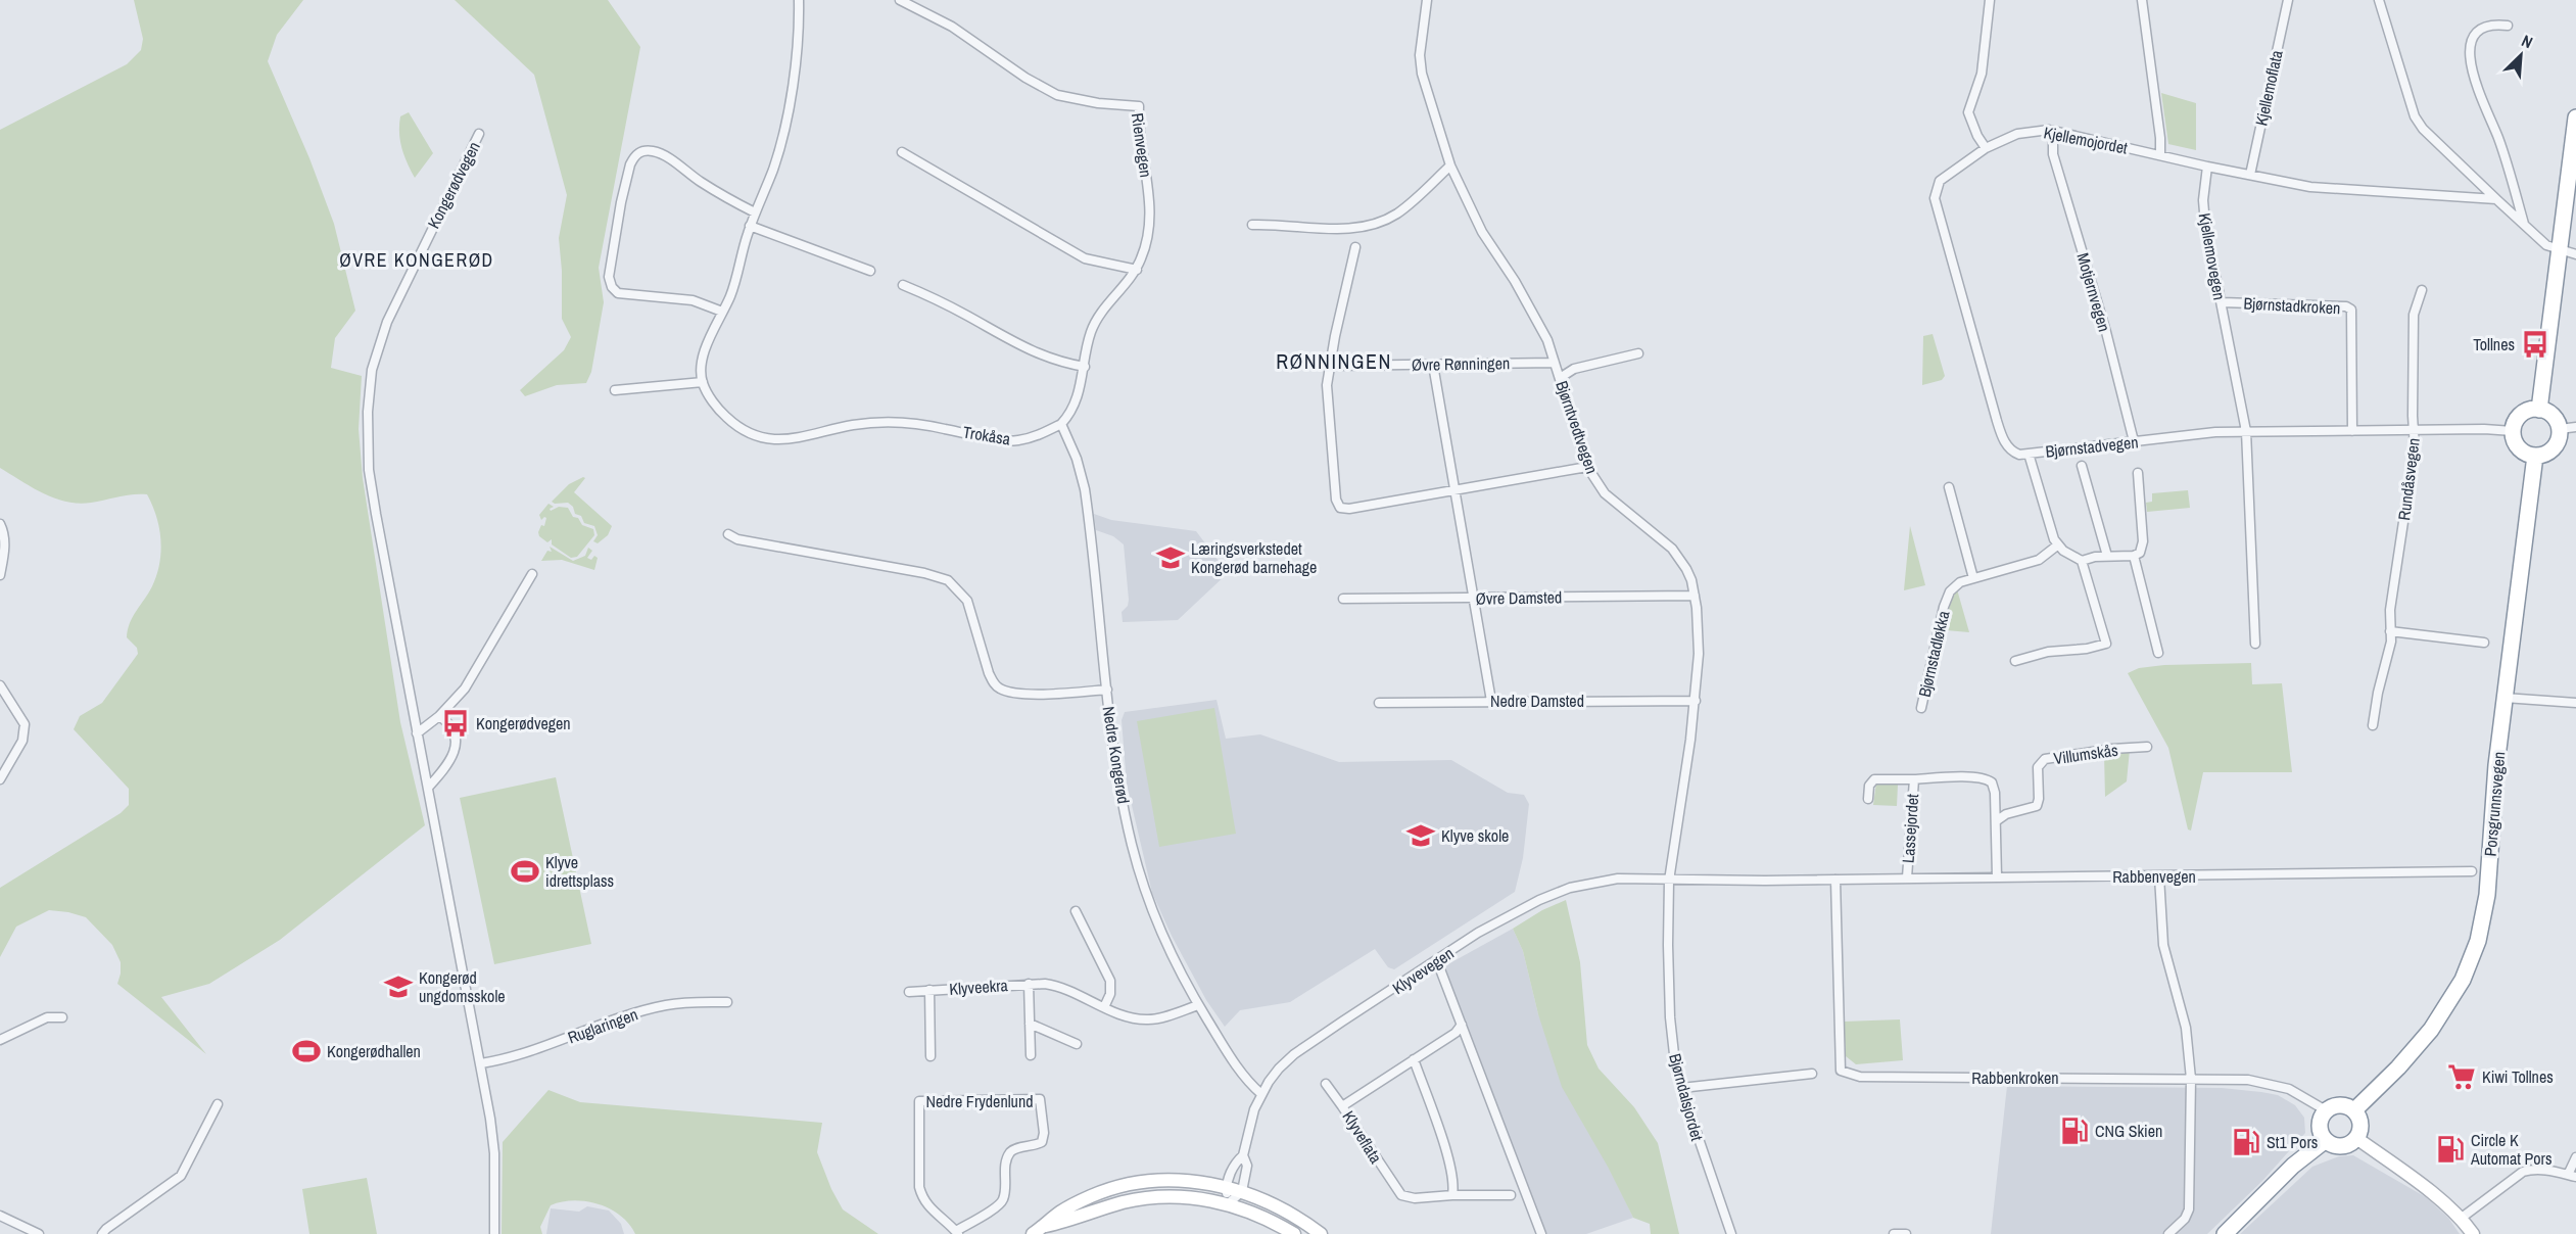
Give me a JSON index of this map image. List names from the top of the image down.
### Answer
{
  "streets": {
    "highway": ["Porsgrunnsvegen"],
    "street": [
      "Kjellemoflata",
      "Kjellemojordet",
      "Rienvegen",
      "Kongerødvegen",
      "Kjellemovegen",
      "Motjernvegen",
      "Bjørnstadkroken",
      "Øvre Rønningen",
      "Bjørntvedtvegen",
      "Trokåsa",
      "Bjørnstadvegen",
      "Rundåsvegen",
      "Øvre Damsted",
      "Bjørnstadløkka",
      "Nedre Damsted",
      "Villumskås",
      "Nedre Kongerød",
      "Lassejordet",
      "Rabbenvegen",
      "Klyvevegen",
      "Klyveekra",
      "Ruglaringen",
      "Rabbenkroken",
      "Bjørndalsjordet",
      "Nedre Frydenlund",
      "Klyveflata"
    ]
  },
  "crossings": [
    ["Kjellemojordet", "Kjellemovegen"],
    ["Kjellemojordet", "Bjørnstadvegen"],
    ["Rienvegen", "Trokåsa"],
    ["Kongerødvegen", "Ruglaringen"],
    ["Kjellemovegen", "Bjørnstadkroken"],
    ["Kjellemovegen", "Bjørnstadvegen"],
    ["Motjernvegen", "Bjørnstadvegen"],
    ["Bjørnstadkroken", "Bjørnstadvegen"],
    ["Øvre Rønningen", "Bjørntvedtvegen"],
    ["Bjørntvedtvegen", "Øvre Damsted"],
    ["Bjørntvedtvegen", "Nedre Damsted"],
    ["Bjørntvedtvegen", "Rabbenvegen"],
    ["Bjørntvedtvegen", "Klyvevegen"],
    ["Bjørntvedtvegen", "Bjørndalsjordet"],
    ["Bjørnstadvegen", "Rundåsvegen"],
    ["Bjørnstadvegen", "Porsgrunnsvegen"],
    ["Villumskås", "Lassejordet"],
    ["Nedre Kongerød", "Klyvevegen"],
    ["Nedre Kongerød", "Klyveekra"],
    ["Porsgrunnsvegen", "Rabbenkroken"],
    ["Lassejordet", "Rabbenvegen"],
    ["Rabbenvegen", "Klyvevegen"],
    ["Rabbenvegen", "Rabbenkroken"],
    ["Rabbenvegen", "Bjørndalsjordet"],
    ["Klyvevegen", "Bjørndalsjordet"]
  ],
  "districts": ["ØVRE KONGERØD", "RØNNINGEN"],
  "places": {
    "bus stop": ["Tollnes", "Kongerødvegen"],
    "school or university": ["Læringsverkstedet Kongerød barnehage", "Klyve skole", "Kongerød ungdomsskole"],
    "sports": ["Klyve idrettsplass", "Kongerødhallen"],
    "supermarket": ["Kiwi Tollnes"],
    "fuel station": ["CNG Skien", "St1 Pors", "Circle K Automat Pors"]
  },
  "north": "top right"
}
